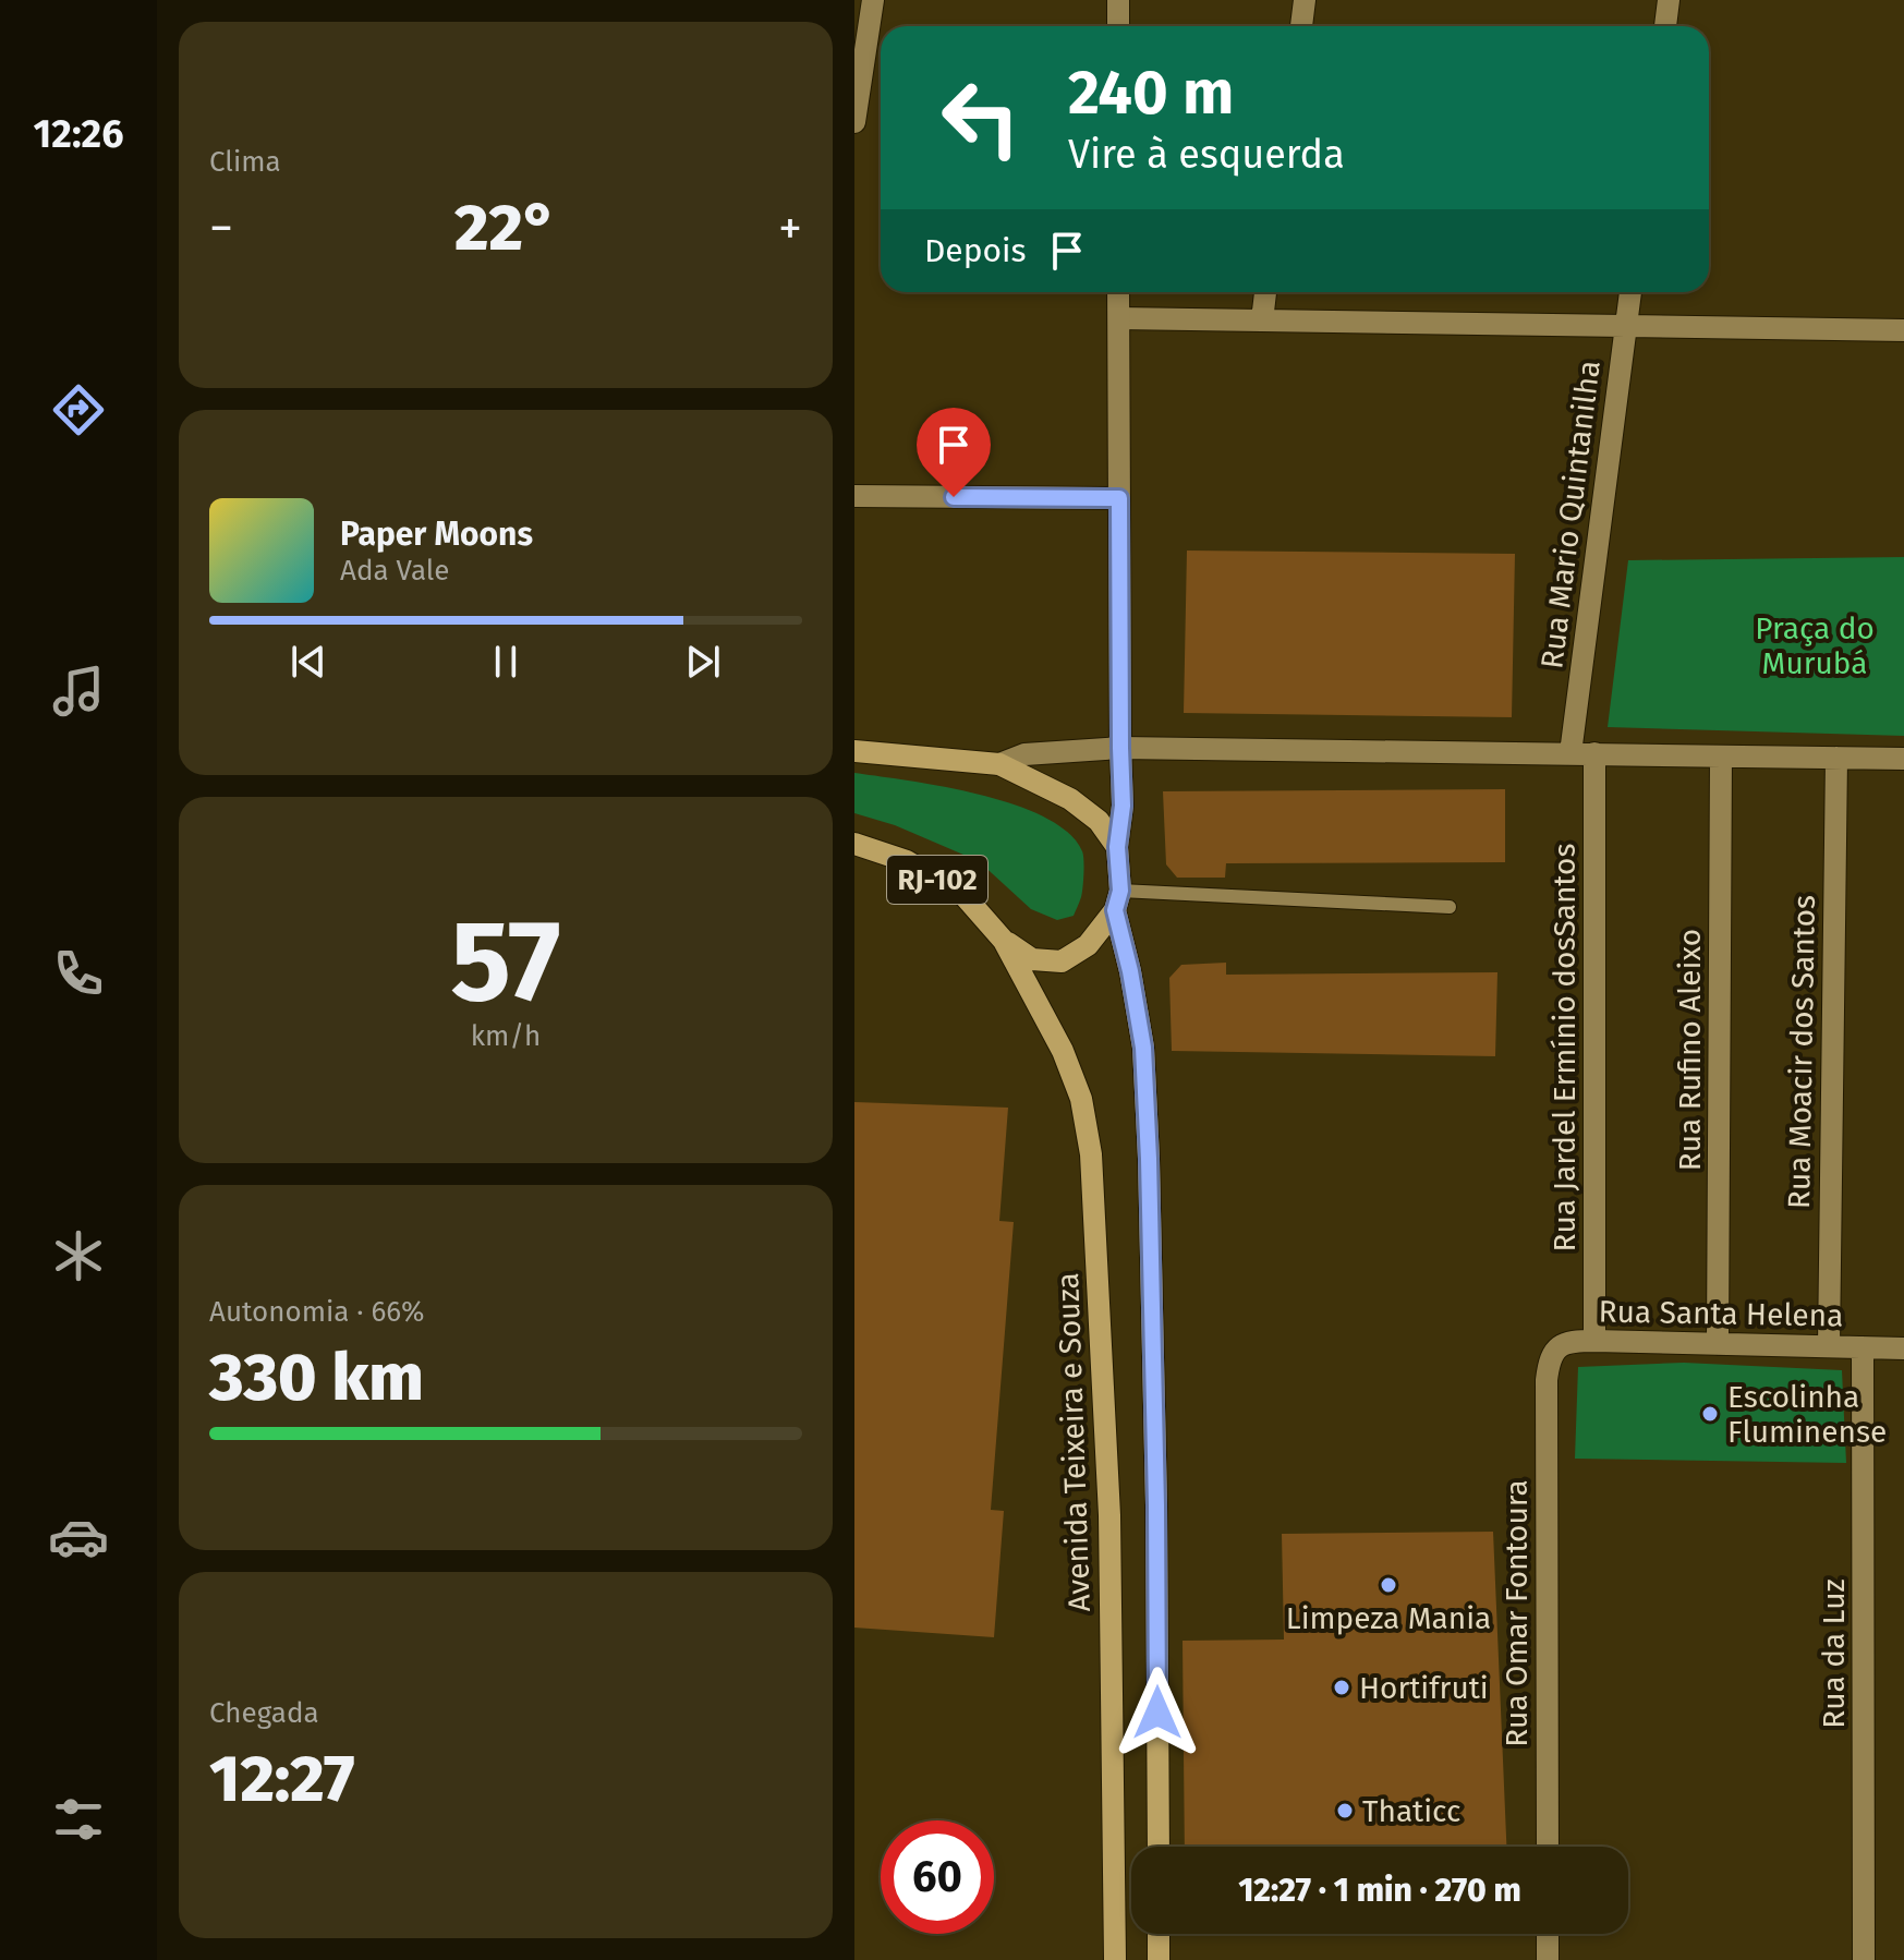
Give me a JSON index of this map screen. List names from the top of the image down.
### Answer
{
  "streets": {
    "main road": ["RJ-102", "Avenida Teixeira e Souza"],
    "street": [
      "Rua Mario Quintanilha",
      "Rua Jardel Ermínio dosSantos",
      "Rua Rufino Aleixo",
      "Rua Moacir dos Santos",
      "Rua Santa Helena",
      "Rua Omar Fontoura",
      "Rua da Luz"
    ]
  },
  "crossings": [
    ["RJ-102", "Avenida Teixeira e Souza"],
    ["Rua Jardel Ermínio dosSantos", "Rua Santa Helena"],
    ["Rua Rufino Aleixo", "Rua Santa Helena"],
    ["Rua Moacir dos Santos", "Rua Santa Helena"],
    ["Rua Santa Helena", "Rua Omar Fontoura"],
    ["Rua Santa Helena", "Rua da Luz"]
  ],
  "parks": ["Praça do Murubá"],
  "places": [
    "Escolinha Fluminense",
    "Limpeza Mania",
    "Hortifruti",
    "Thaticc"
  ],
  "page": {
    "tabs": "12:26",
    "tile": [
      "Clima",
      ["57", "km/h"],
      ["Autonomia · 66%", "330 km"],
      ["Chegada", "12:27"]
    ],
    "turn": ["240 m", "Vire à esquerda"],
    "heat": ["−", "22°", "+"],
    "then": "Depois",
    "song": ["Paper Moons", "Ada Vale"],
    "limit": "60",
    "trip": "12:27 · 1 min · 270 m"
  }
}
